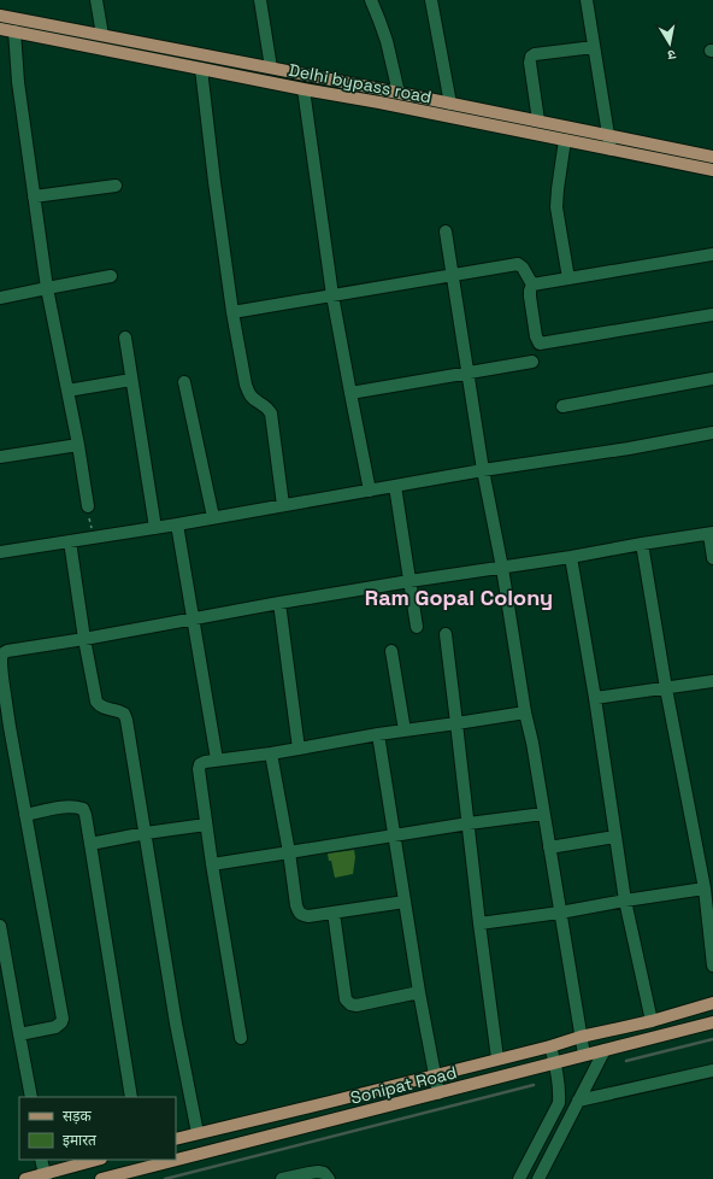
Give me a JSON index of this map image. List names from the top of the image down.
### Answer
{
  "streets": {
    "main road": ["Delhi bypass road", "Sonipat Road"]
  },
  "districts": ["Ram Gopal Colony"],
  "legend": ["सड़क", "इमारत"],
  "north": "bottom"
}
